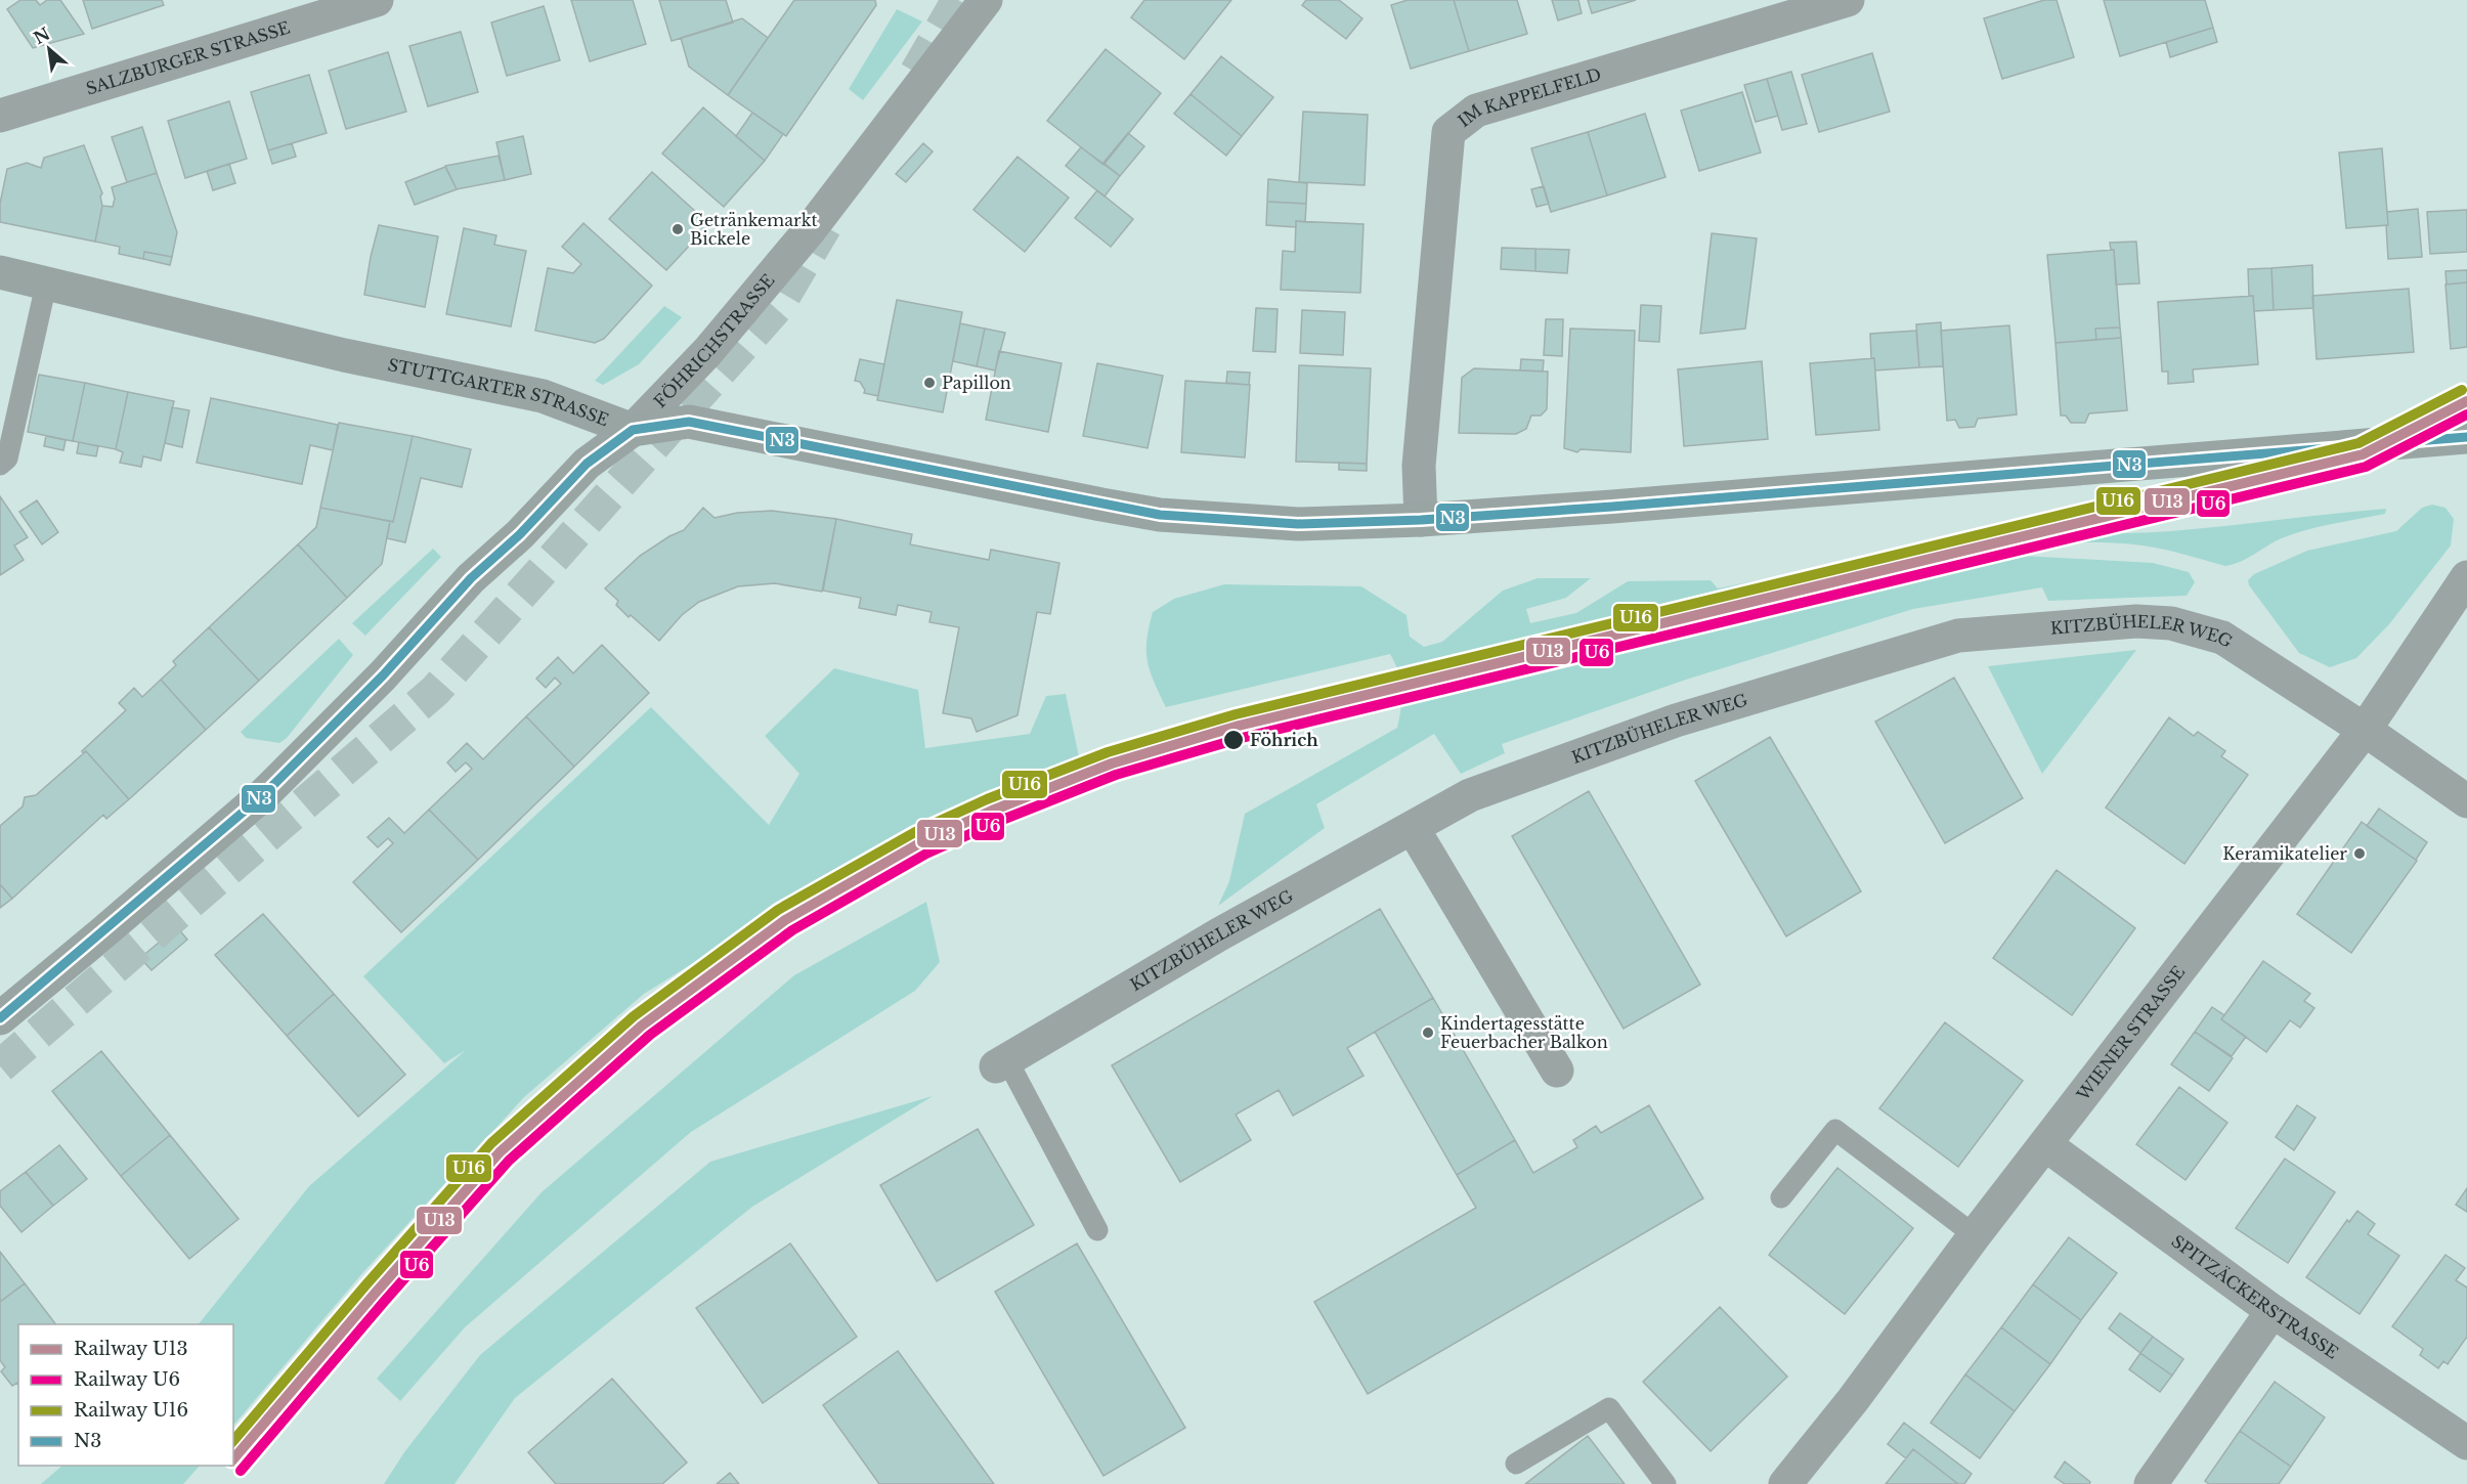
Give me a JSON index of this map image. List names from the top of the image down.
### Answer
{
  "streets": {
    "main road": ["FÖHRICHSTRASSE", "STUTTGARTER STRASSE"],
    "street": [
      "SALZBURGER STRASSE",
      "IM KAPPELFELD",
      "KITZBÜHELER WEG",
      "WIENER STRASSE",
      "SPITZÄCKERSTRASSE"
    ]
  },
  "crossings": [
    ["IM KAPPELFELD", "STUTTGARTER STRASSE"],
    ["FÖHRICHSTRASSE", "STUTTGARTER STRASSE"],
    ["KITZBÜHELER WEG", "WIENER STRASSE"],
    ["WIENER STRASSE", "SPITZÄCKERSTRASSE"]
  ],
  "places": [
    "Getränkemarkt Bickele",
    "Papillon",
    "Föhrich",
    "Keramikatelier",
    "Kindertagesstätte Feuerbacher Balkon"
  ],
  "lines": [
    "rail line U16",
    "rail line U13",
    "rail line U6",
    "transit line N3"
  ],
  "legend": [
    "Railway U13",
    "Railway U6",
    "Railway U16",
    "N3"
  ],
  "north": "top left"
}
